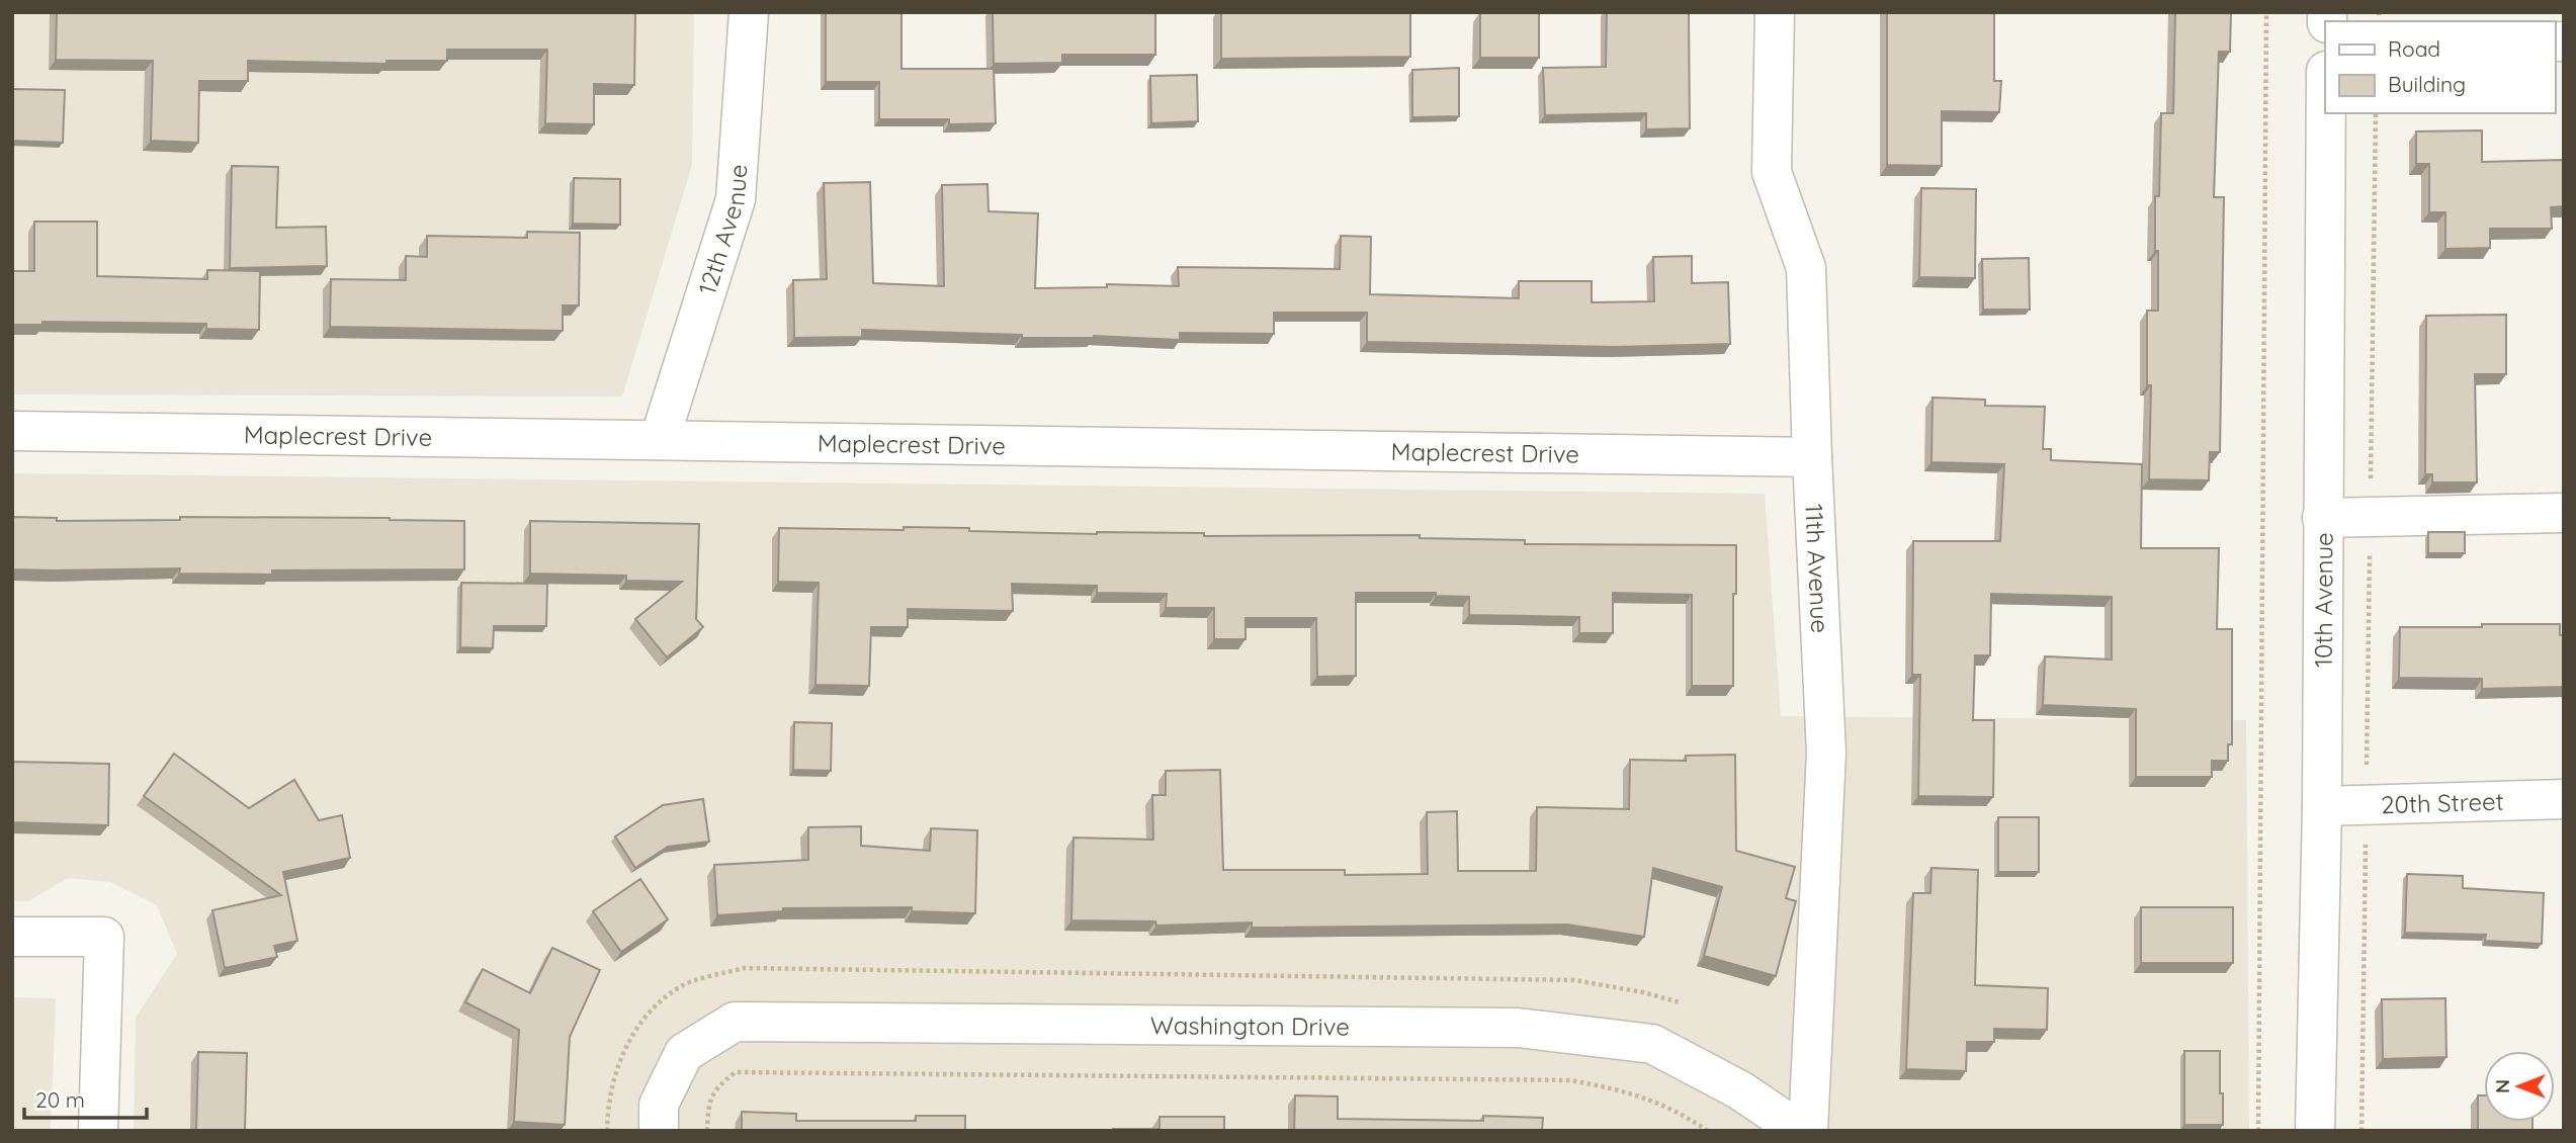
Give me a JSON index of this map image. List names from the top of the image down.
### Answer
{
  "streets": {
    "street": [
      "12th Avenue",
      "Maplecrest Drive",
      "11th Avenue",
      "10th Avenue",
      "20th Street",
      "Washington Drive"
    ]
  },
  "crossings": [
    ["12th Avenue", "Maplecrest Drive"],
    ["Maplecrest Drive", "11th Avenue"],
    ["10th Avenue", "20th Street"]
  ],
  "legend": ["Road", "Building"],
  "scale_bar": "20 m",
  "north": "left"
}
